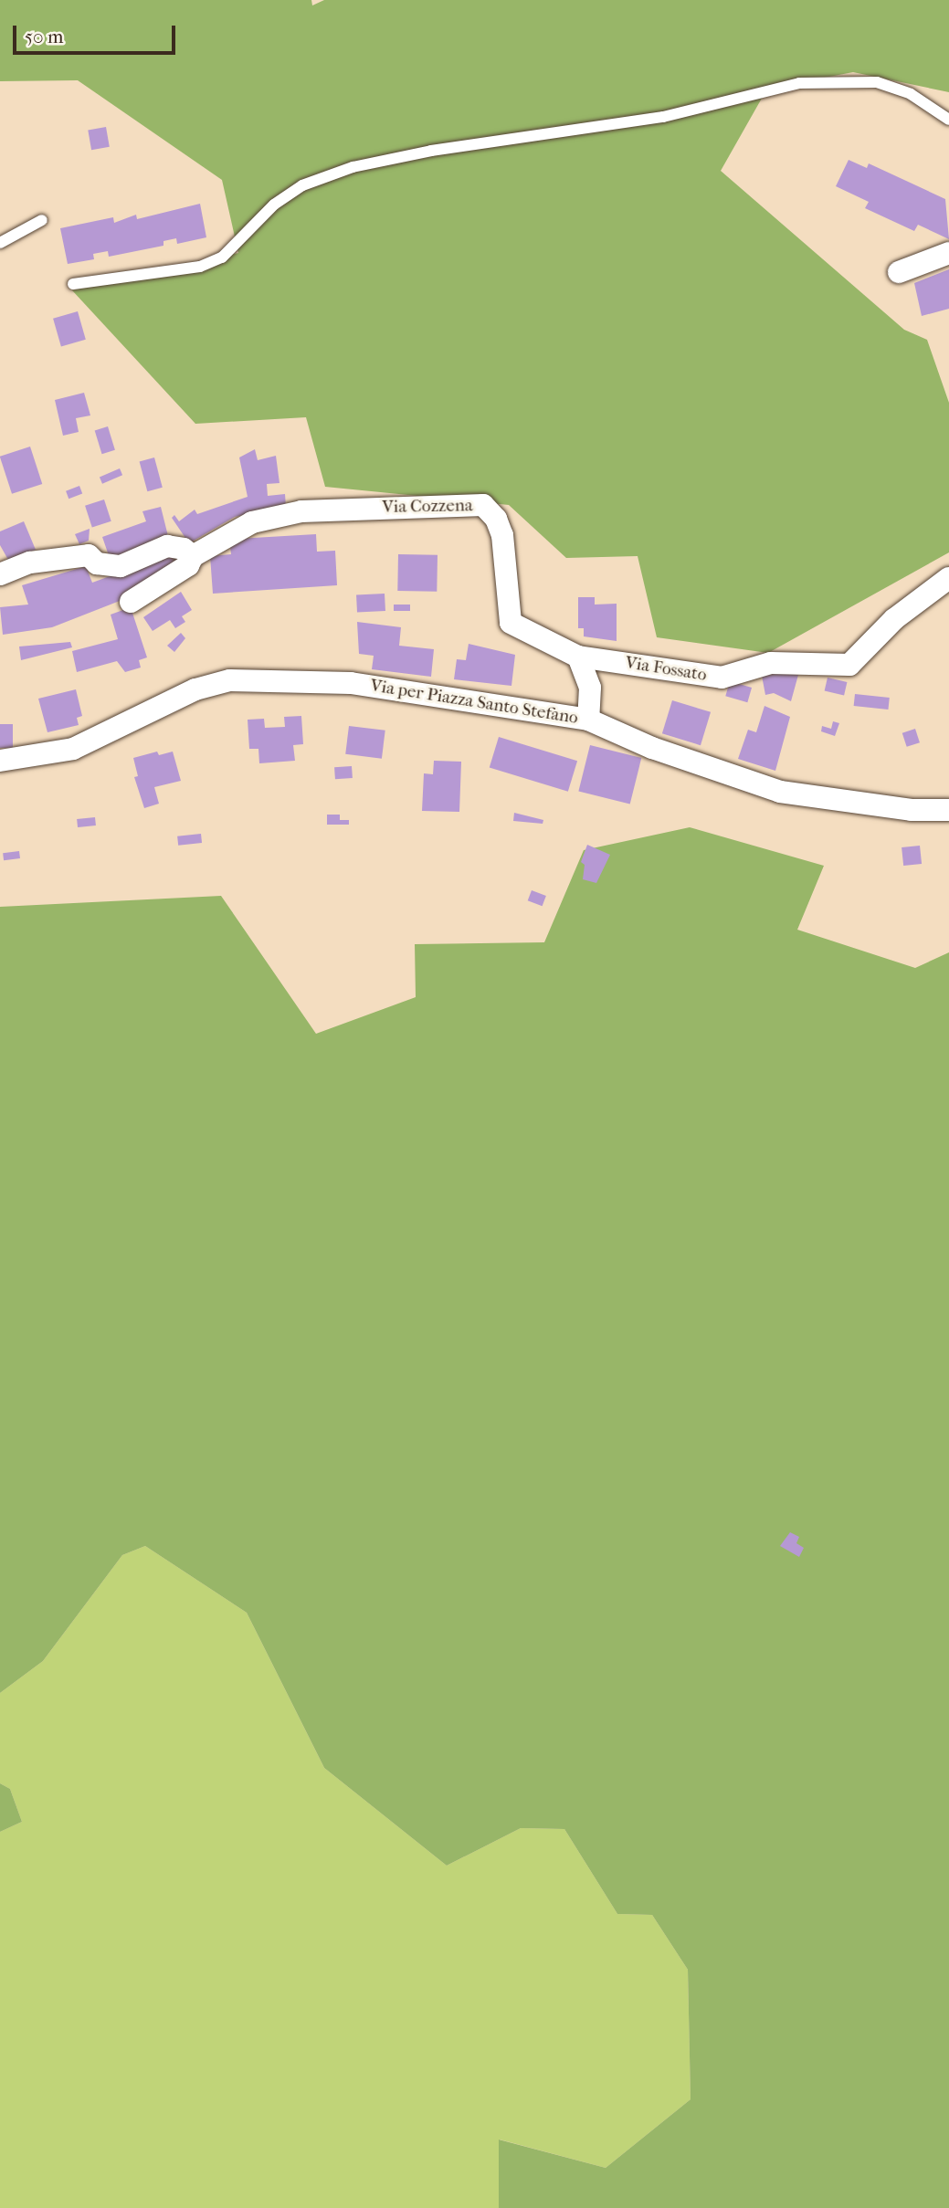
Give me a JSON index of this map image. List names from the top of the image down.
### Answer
{
  "streets": {
    "street": ["Via Cozzena", "Via Fossato", "Via per Piazza Santo Stefano"]
  },
  "crossings": [
    ["Via Cozzena", "Via Fossato"]
  ],
  "scale_bar": "50 m"
}
